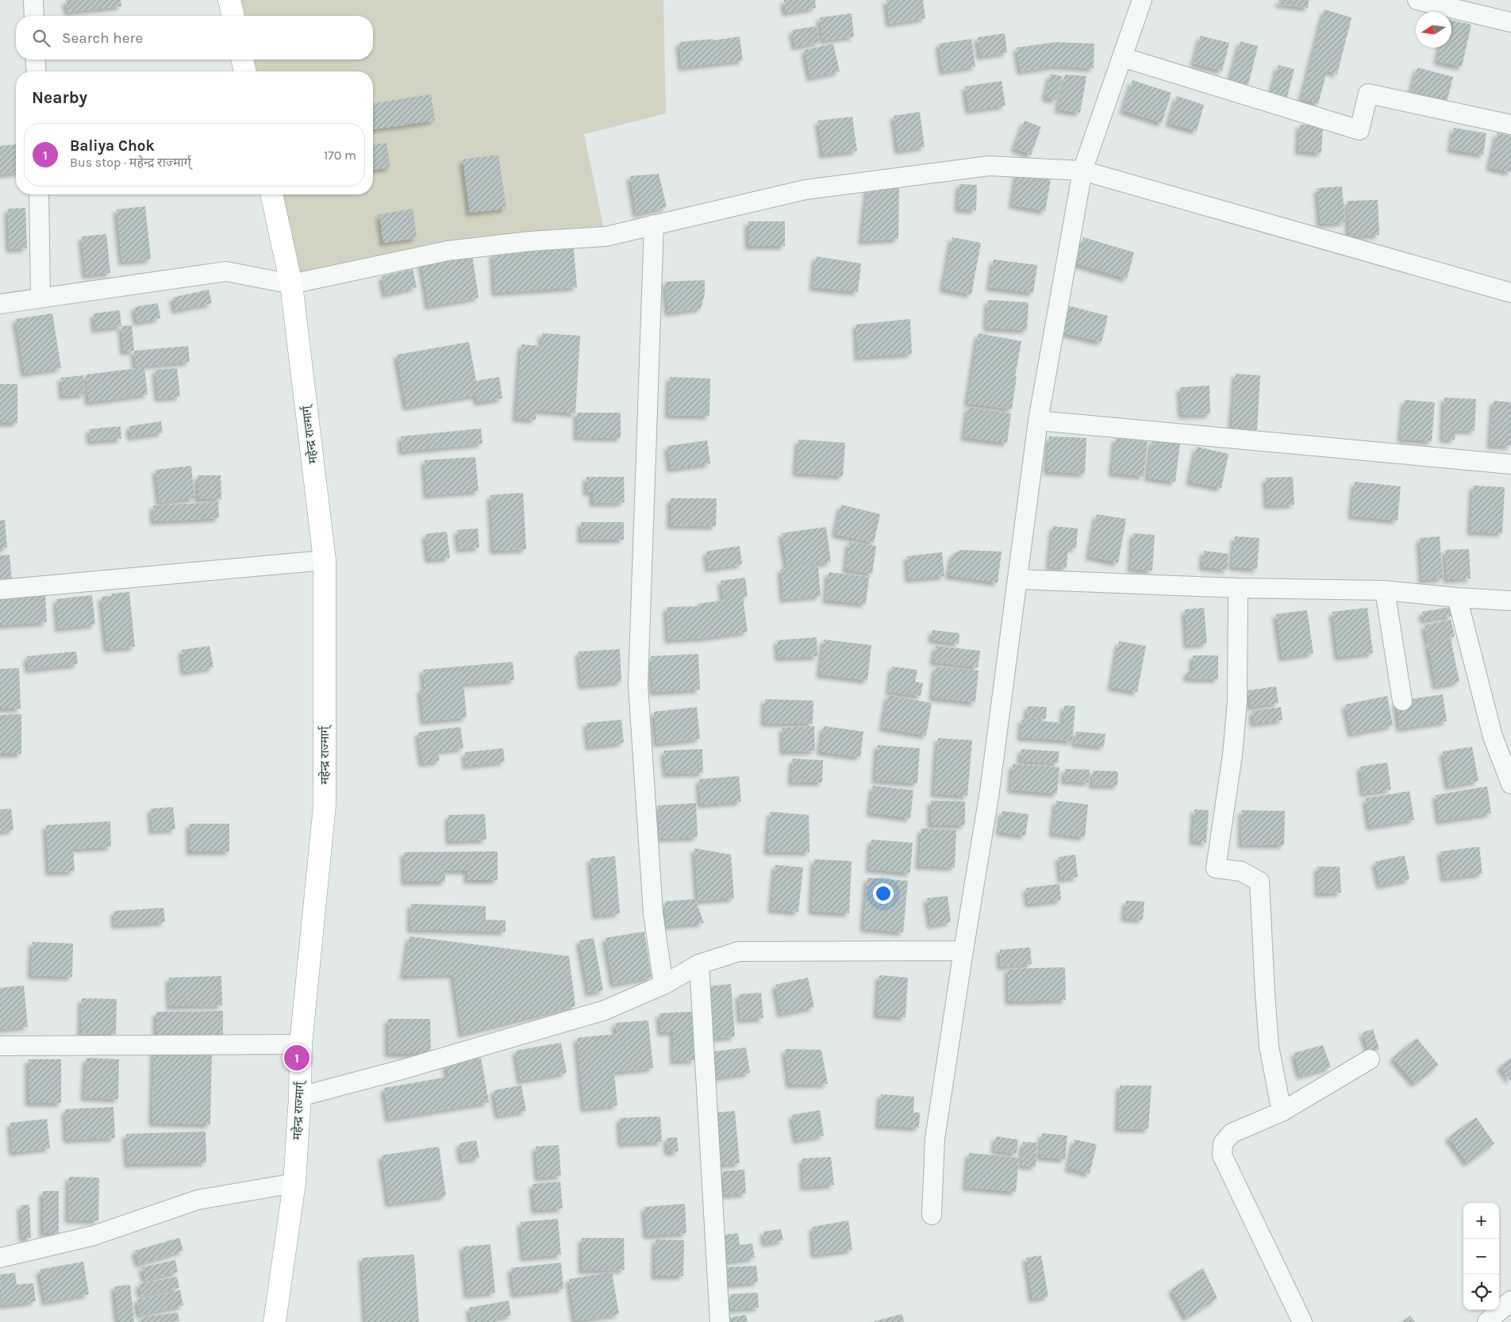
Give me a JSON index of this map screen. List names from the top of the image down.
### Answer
{
  "streets": {
    "highway": ["महेन्द्र राज्मार्ग्"]
  },
  "north": "left",
  "page": {
    "search": "Search here",
    "heading": "Nearby",
    "list": [
      {
        "mark": "1",
        "name": "Baliya Chok",
        "note": "Bus stop · महेन्द्र राज्मार्ग्",
        "value": "170 m"
      }
    ],
    "pins": "1",
    "map_buttons": ["+", "−"]
  }
}
